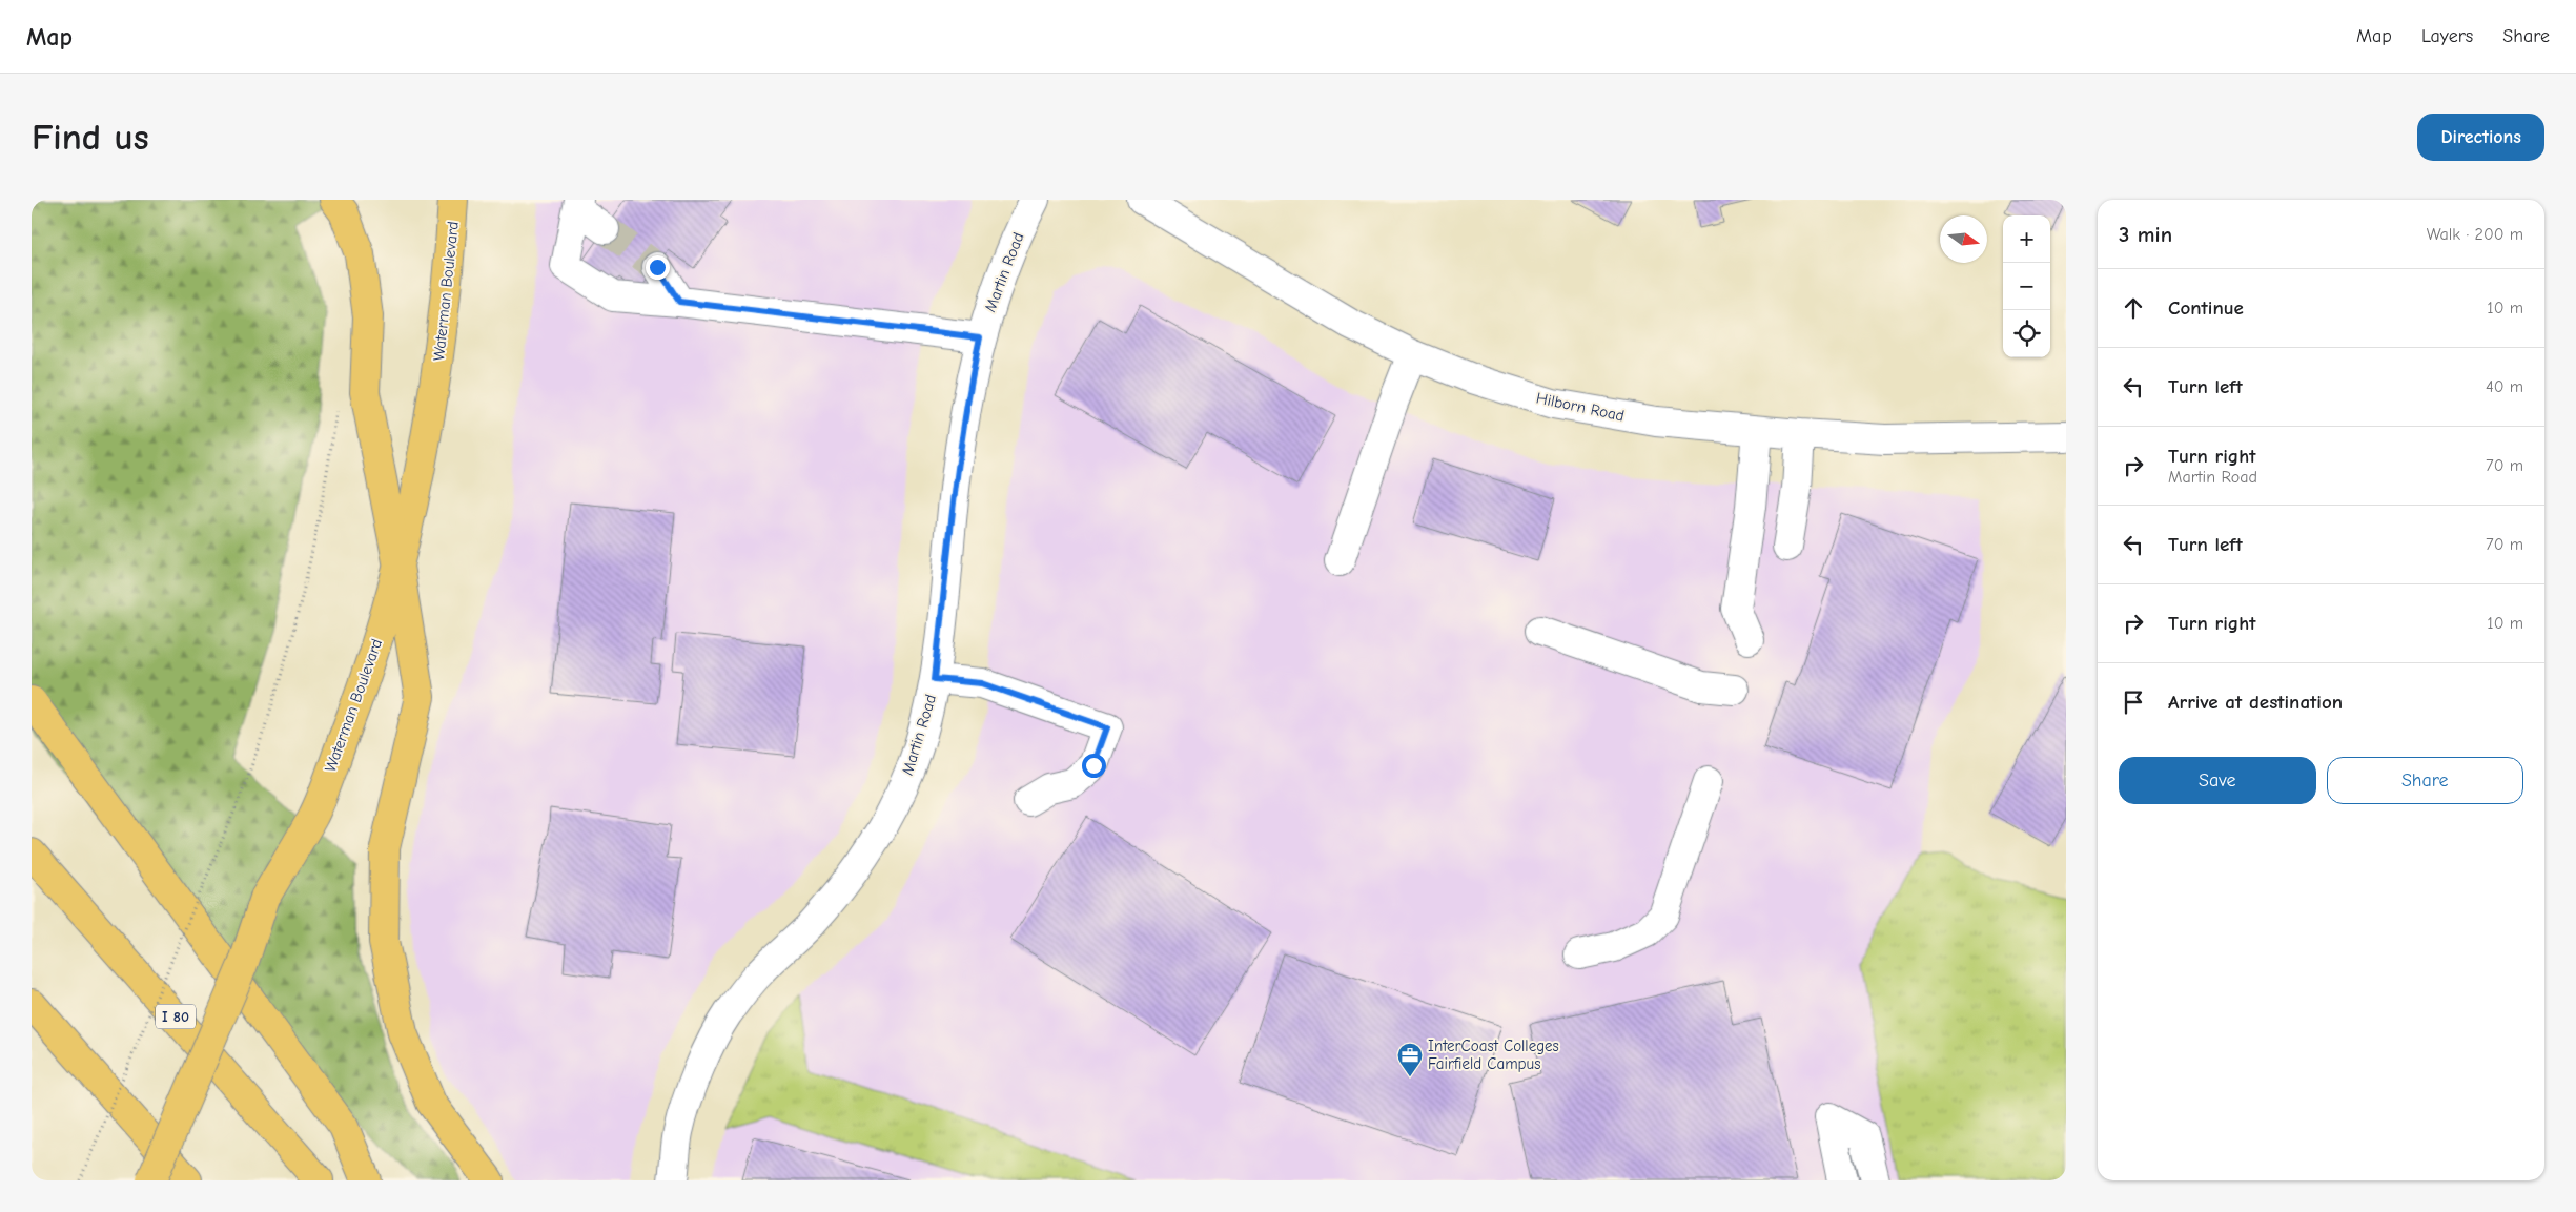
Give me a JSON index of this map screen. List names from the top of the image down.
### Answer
{
  "streets": {
    "main road": ["Waterman Boulevard", "I 80"],
    "street": ["Martin Road", "Hilborn Road"]
  },
  "places": {
    "office": ["InterCoast Colleges Fairfield Campus"]
  },
  "north": "right",
  "page": {
    "header": "Map",
    "nav": ["Map", "Layers", "Share"],
    "buttons": [
      "Directions",
      ["Save", "Share"]
    ],
    "title": "Find us",
    "heading": ["3 min", "Walk · 200 m"],
    "map_buttons": ["+", "−"],
    "list": [
      ["Continue", "10 m"],
      ["Turn left", "40 m"],
      ["Turn right", "Martin Road", "70 m"],
      ["Turn left", "70 m"],
      ["Turn right", "10 m"],
      "Arrive at destination"
    ]
  }
}
